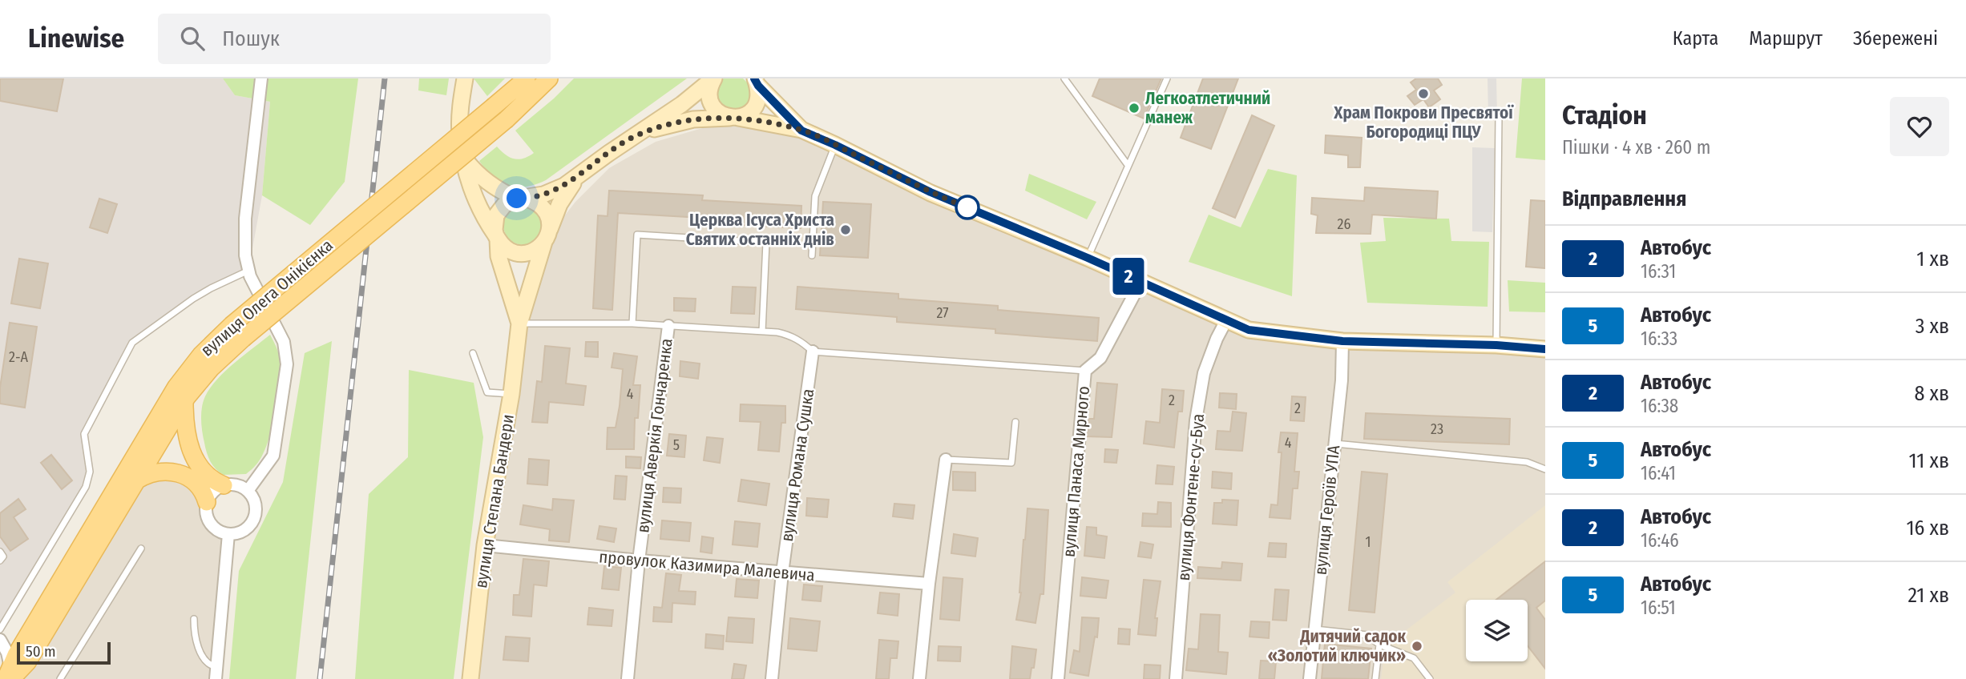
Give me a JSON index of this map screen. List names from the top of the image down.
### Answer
{
  "streets": {
    "main road": ["вулиця Олега Онікієнка", "вулиця Степана Бандери"],
    "street": [
      "вулиця Аверкія Гончаренка",
      "вулиця Романа Сушка",
      "вулиця Панаса Мирного",
      "вулиця Фонтене-су-Буа",
      "вулиця Героїв УПА",
      "провулок Казимира Малевича"
    ]
  },
  "crossings": [
    ["вулиця Аверкія Гончаренка", "провулок Казимира Малевича"],
    ["вулиця Романа Сушка", "провулок Казимира Малевича"],
    ["вулиця Степана Бандери", "провулок Казимира Малевича"]
  ],
  "places": [
    "Храм Покрови Пресвятої Богородиці ПЦУ",
    "Легкоатлетичний манеж",
    "Церква Ісуса Христа Святих останніх днів",
    "Дитячий садок «Золотий ключик»"
  ],
  "lines": ["bus line 2"],
  "house_numbers": [
    "26",
    "27",
    "2-А",
    "4",
    "2",
    "2",
    "23",
    "4",
    "5",
    "1"
  ],
  "scale_bar": "50 m",
  "page": {
    "header": "Linewise",
    "search": "Пошук",
    "nav": ["Карта", "Маршрут", "Збережені"],
    "on_map": "2",
    "heading": [
      ["Стадіон", "Пішки · 4 хв · 260 m"],
      "Відправлення"
    ],
    "list": [
      {
        "mark": "2",
        "name": "Автобус",
        "note": "16:31",
        "value": "1 хв"
      },
      {
        "mark": "5",
        "name": "Автобус",
        "note": "16:33",
        "value": "3 хв"
      },
      {
        "mark": "2",
        "name": "Автобус",
        "note": "16:38",
        "value": "8 хв"
      },
      {
        "mark": "5",
        "name": "Автобус",
        "note": "16:41",
        "value": "11 хв"
      },
      {
        "mark": "2",
        "name": "Автобус",
        "note": "16:46",
        "value": "16 хв"
      },
      {
        "mark": "5",
        "name": "Автобус",
        "note": "16:51",
        "value": "21 хв"
      }
    ],
    "scale": "50 m"
  }
}
